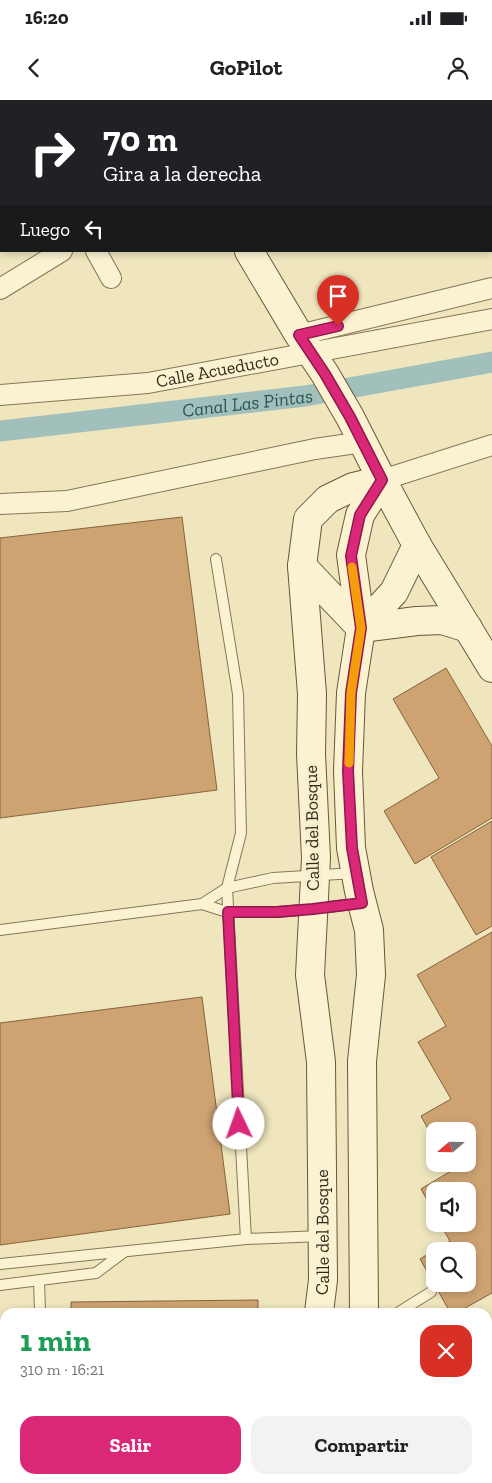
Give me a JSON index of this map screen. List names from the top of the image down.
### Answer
{
  "streets": {
    "street": ["Calle Acueducto", "Calle del Bosque"]
  },
  "water": ["Canal Las Pintas"],
  "north": "left",
  "page": {
    "status": "16:20",
    "header": "GoPilot",
    "turn": ["70 m", "Gira a la derecha"],
    "then": "Luego",
    "heading": ["1 min", "310 m · 16:21"],
    "buttons": ["Salir", "Compartir"]
  }
}
